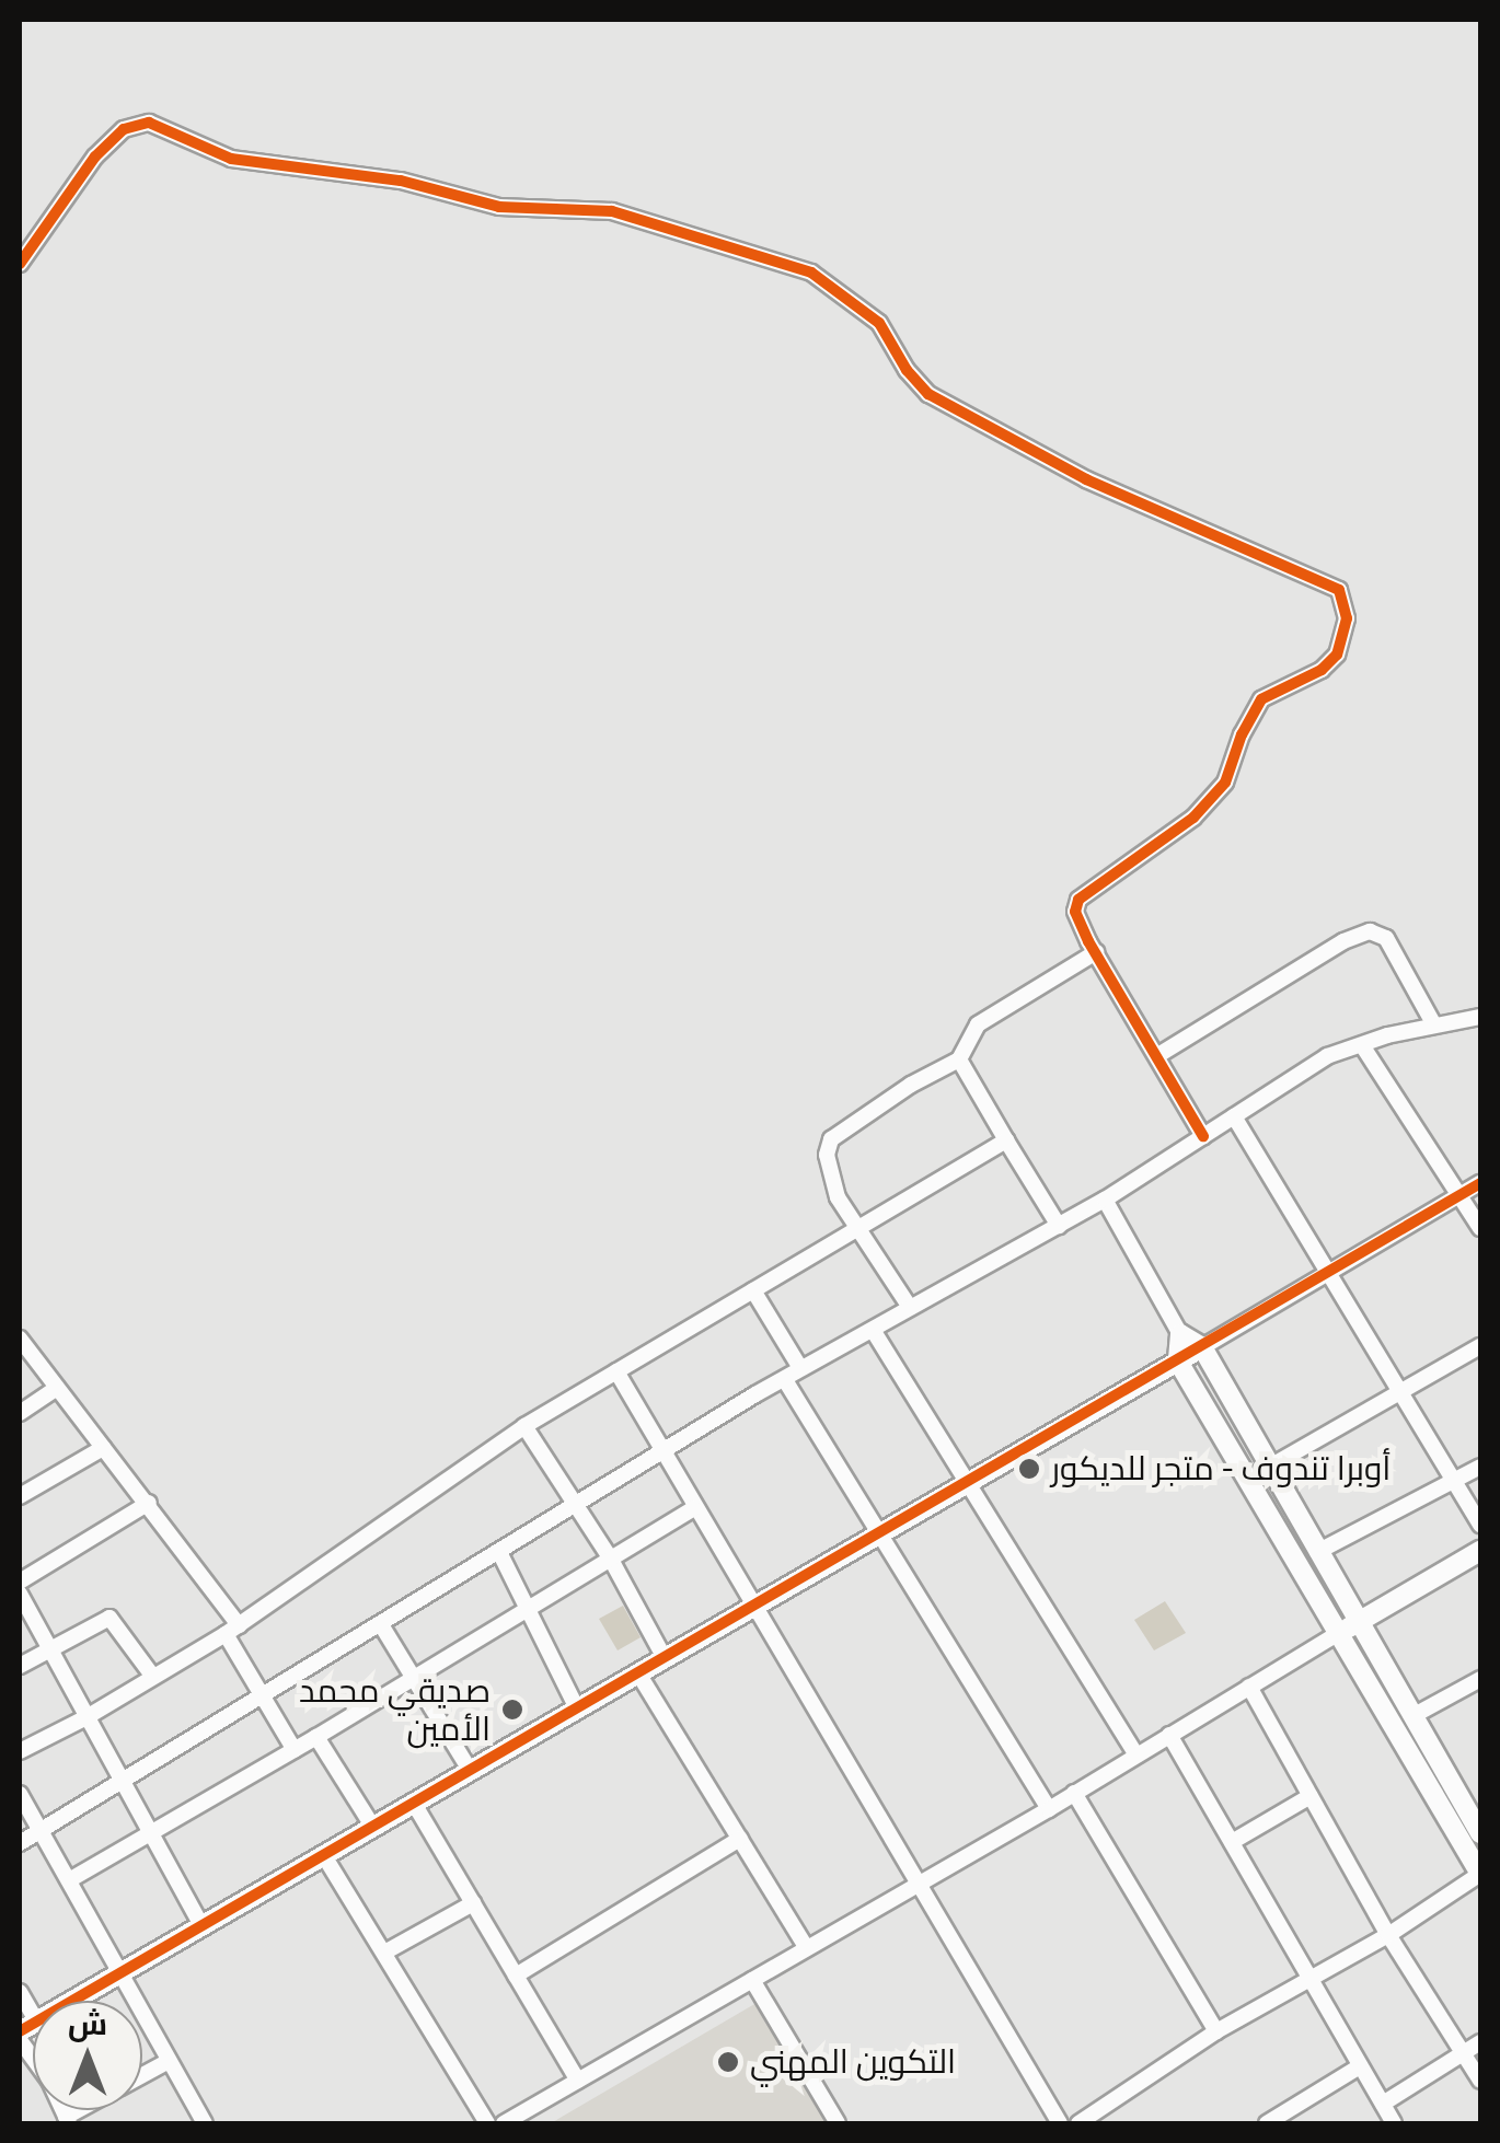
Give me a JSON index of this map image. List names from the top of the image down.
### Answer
{
  "places": ["أوبرا تندوف - متجر للديكور", "صديقي محمد الأمين", "التكوين المهني"],
  "north": "top"
}
